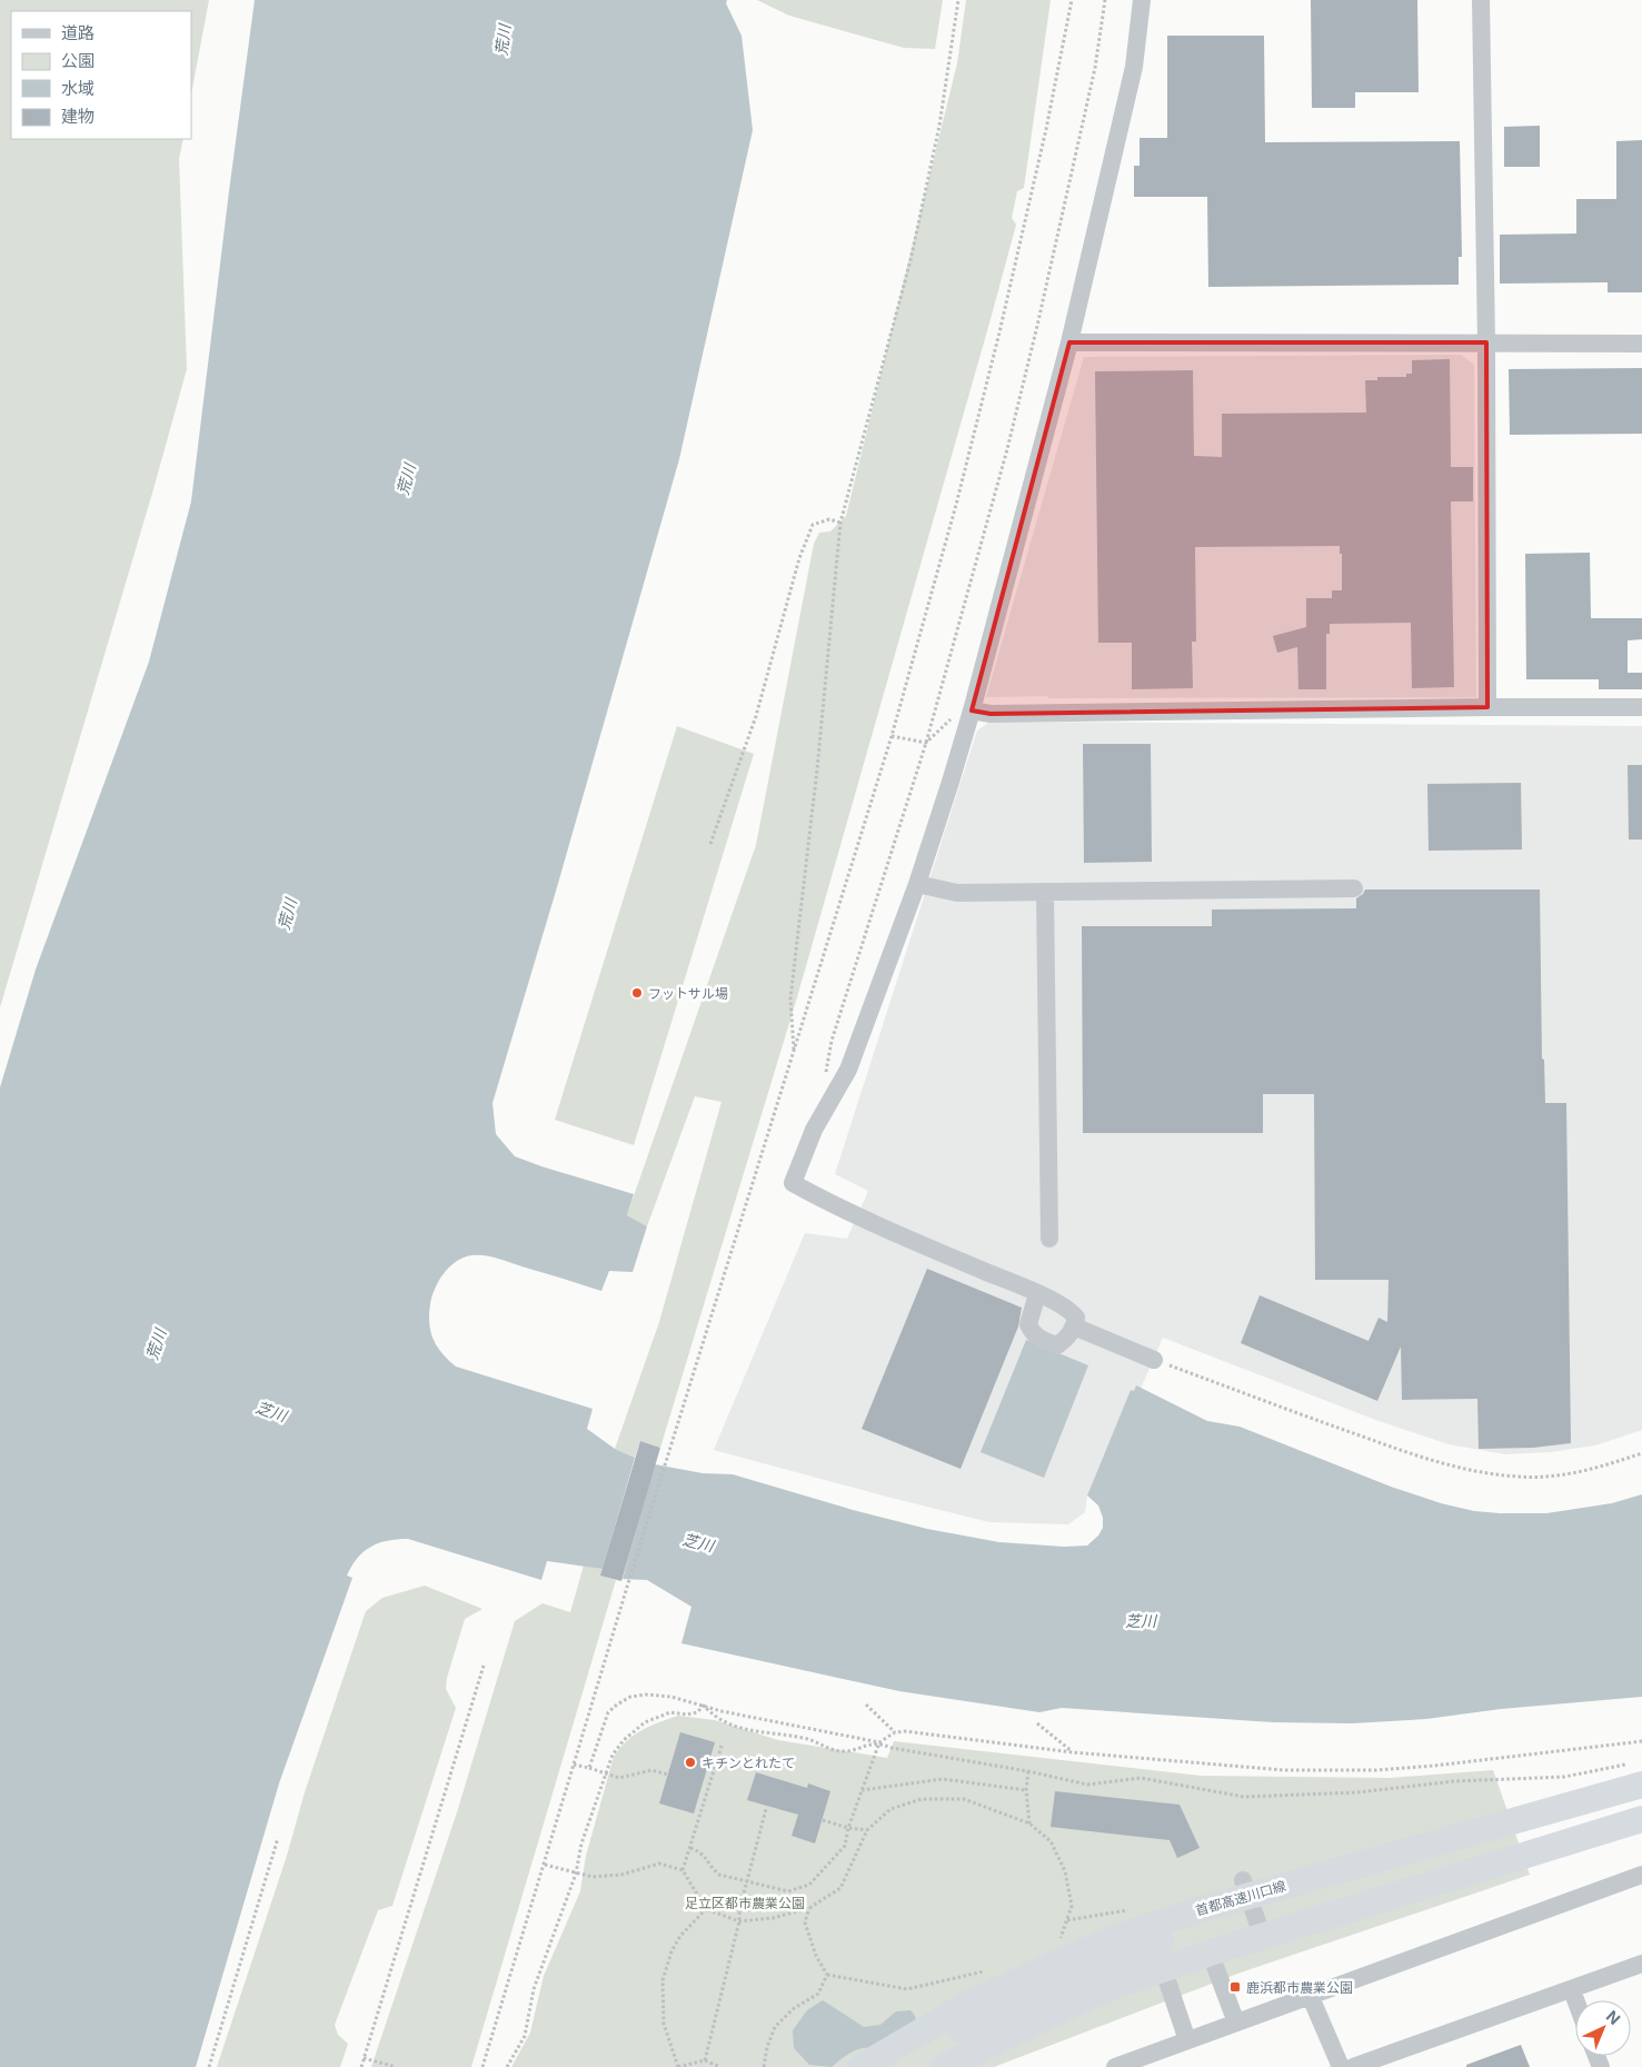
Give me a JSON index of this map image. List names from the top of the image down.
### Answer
{
  "streets": {
    "highway": ["首都高速川口線"]
  },
  "water": ["荒川", "芝川"],
  "parks": ["足立区都市農業公園"],
  "places": {
    "other": ["フットサル場", "キチンとれたて"],
    "transit": ["鹿浜都市農業公園"]
  },
  "legend": [
    "道路",
    "公園",
    "水域",
    "建物"
  ],
  "north": "top right"
}
